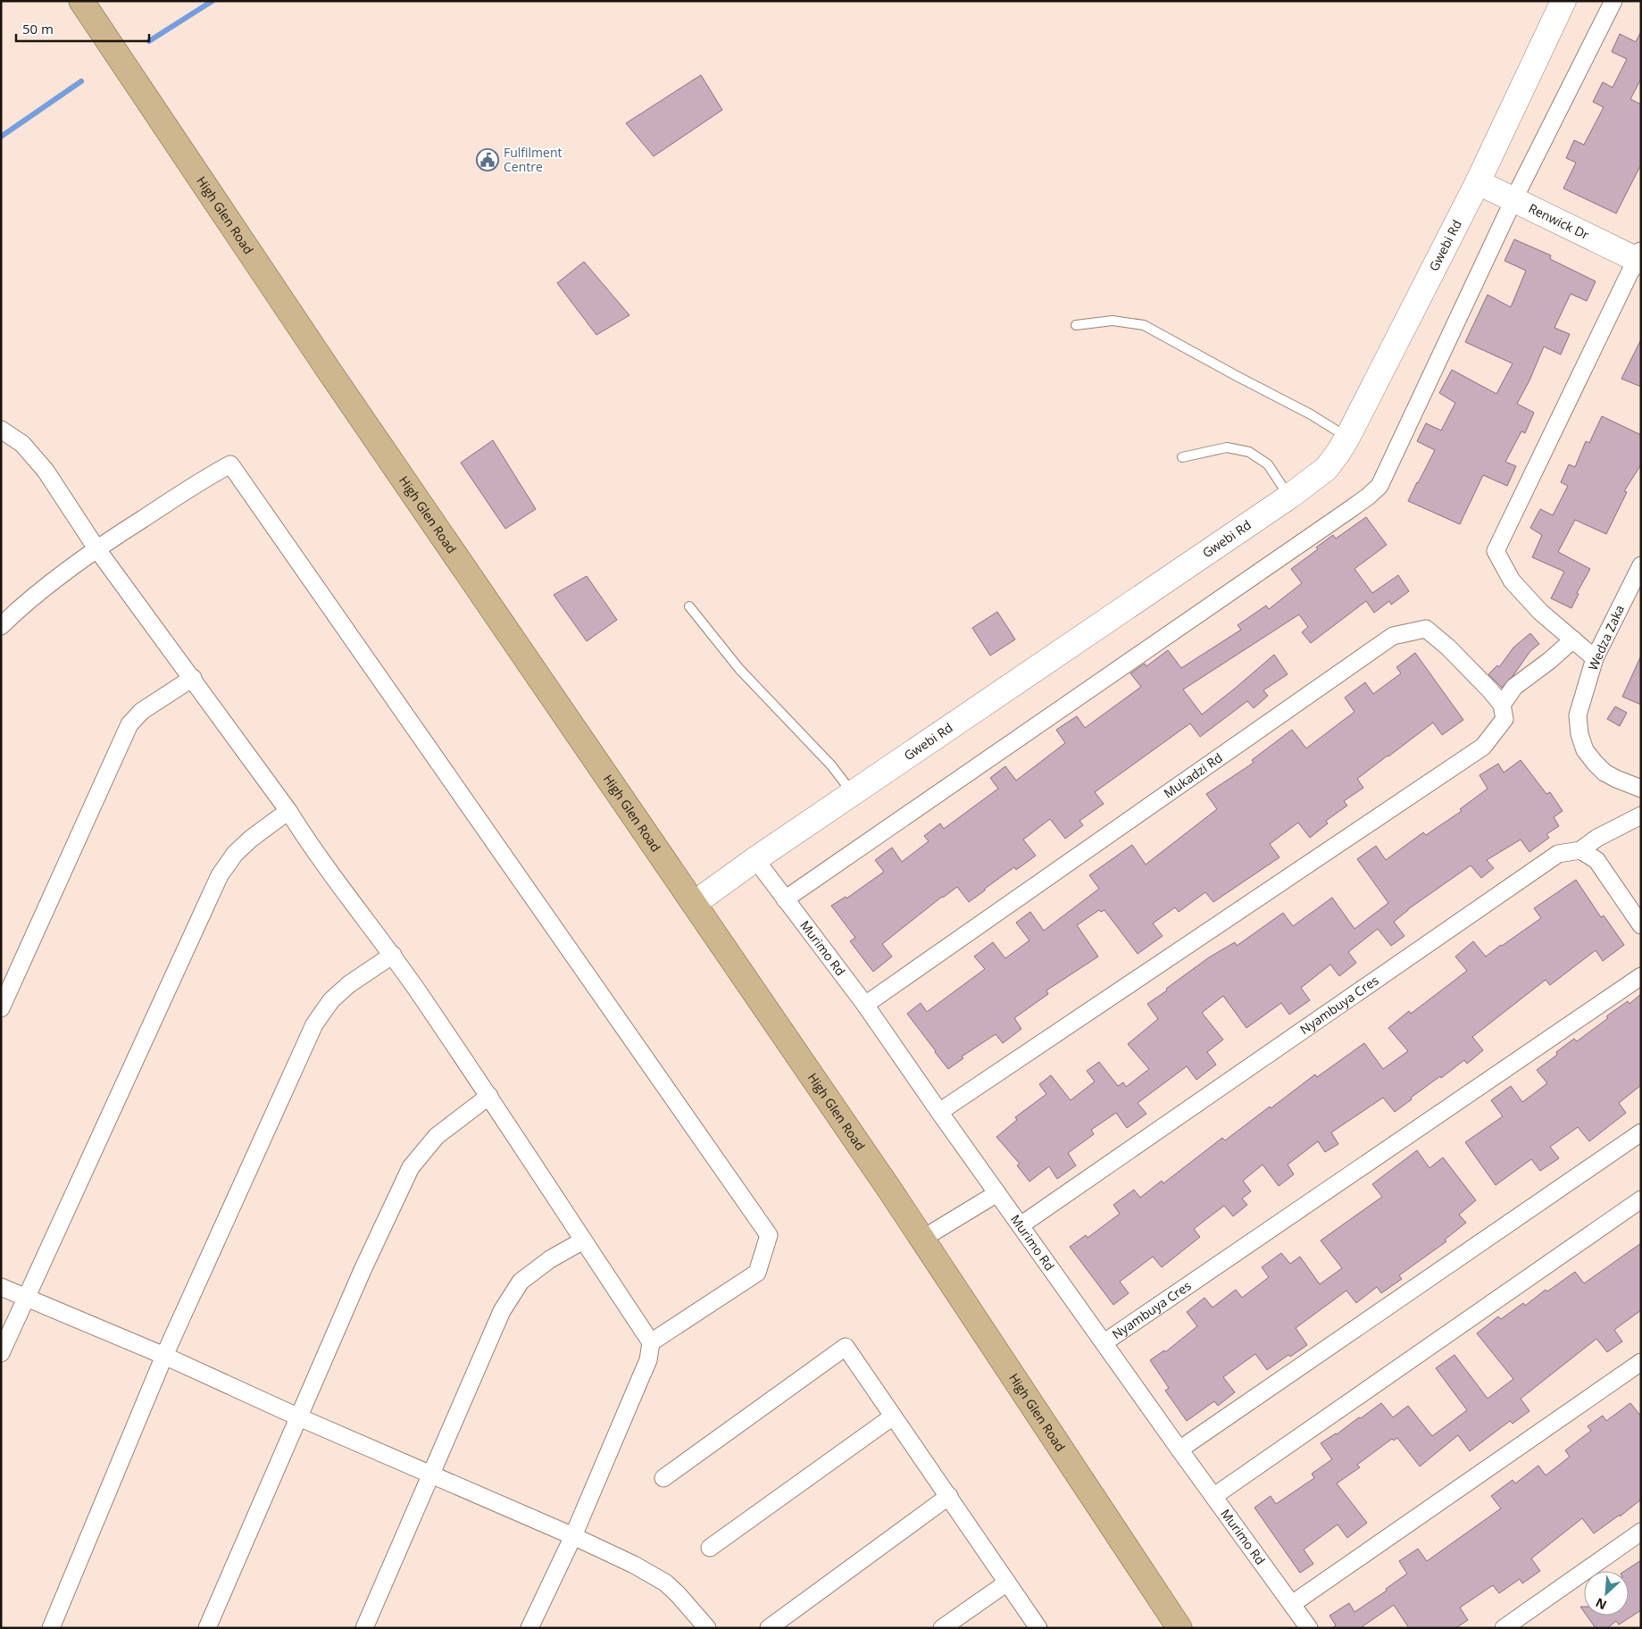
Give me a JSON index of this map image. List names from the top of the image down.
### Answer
{
  "streets": {
    "main road": ["High Glen Road"],
    "street": [
      "Renwick Dr",
      "Gwebi Rd",
      "Wedza Zaka",
      "Mukadzi Rd",
      "Murimo Rd",
      "Nyambuya Cres"
    ]
  },
  "crossings": [
    ["High Glen Road", "Gwebi Rd"],
    ["Renwick Dr", "Gwebi Rd"],
    ["Gwebi Rd", "Murimo Rd"],
    ["Mukadzi Rd", "Murimo Rd"],
    ["Murimo Rd", "Nyambuya Cres"]
  ],
  "places": {
    "public building": ["Fulfilment Centre"]
  },
  "scale_bar": "50 m",
  "north": "bottom left"
}
